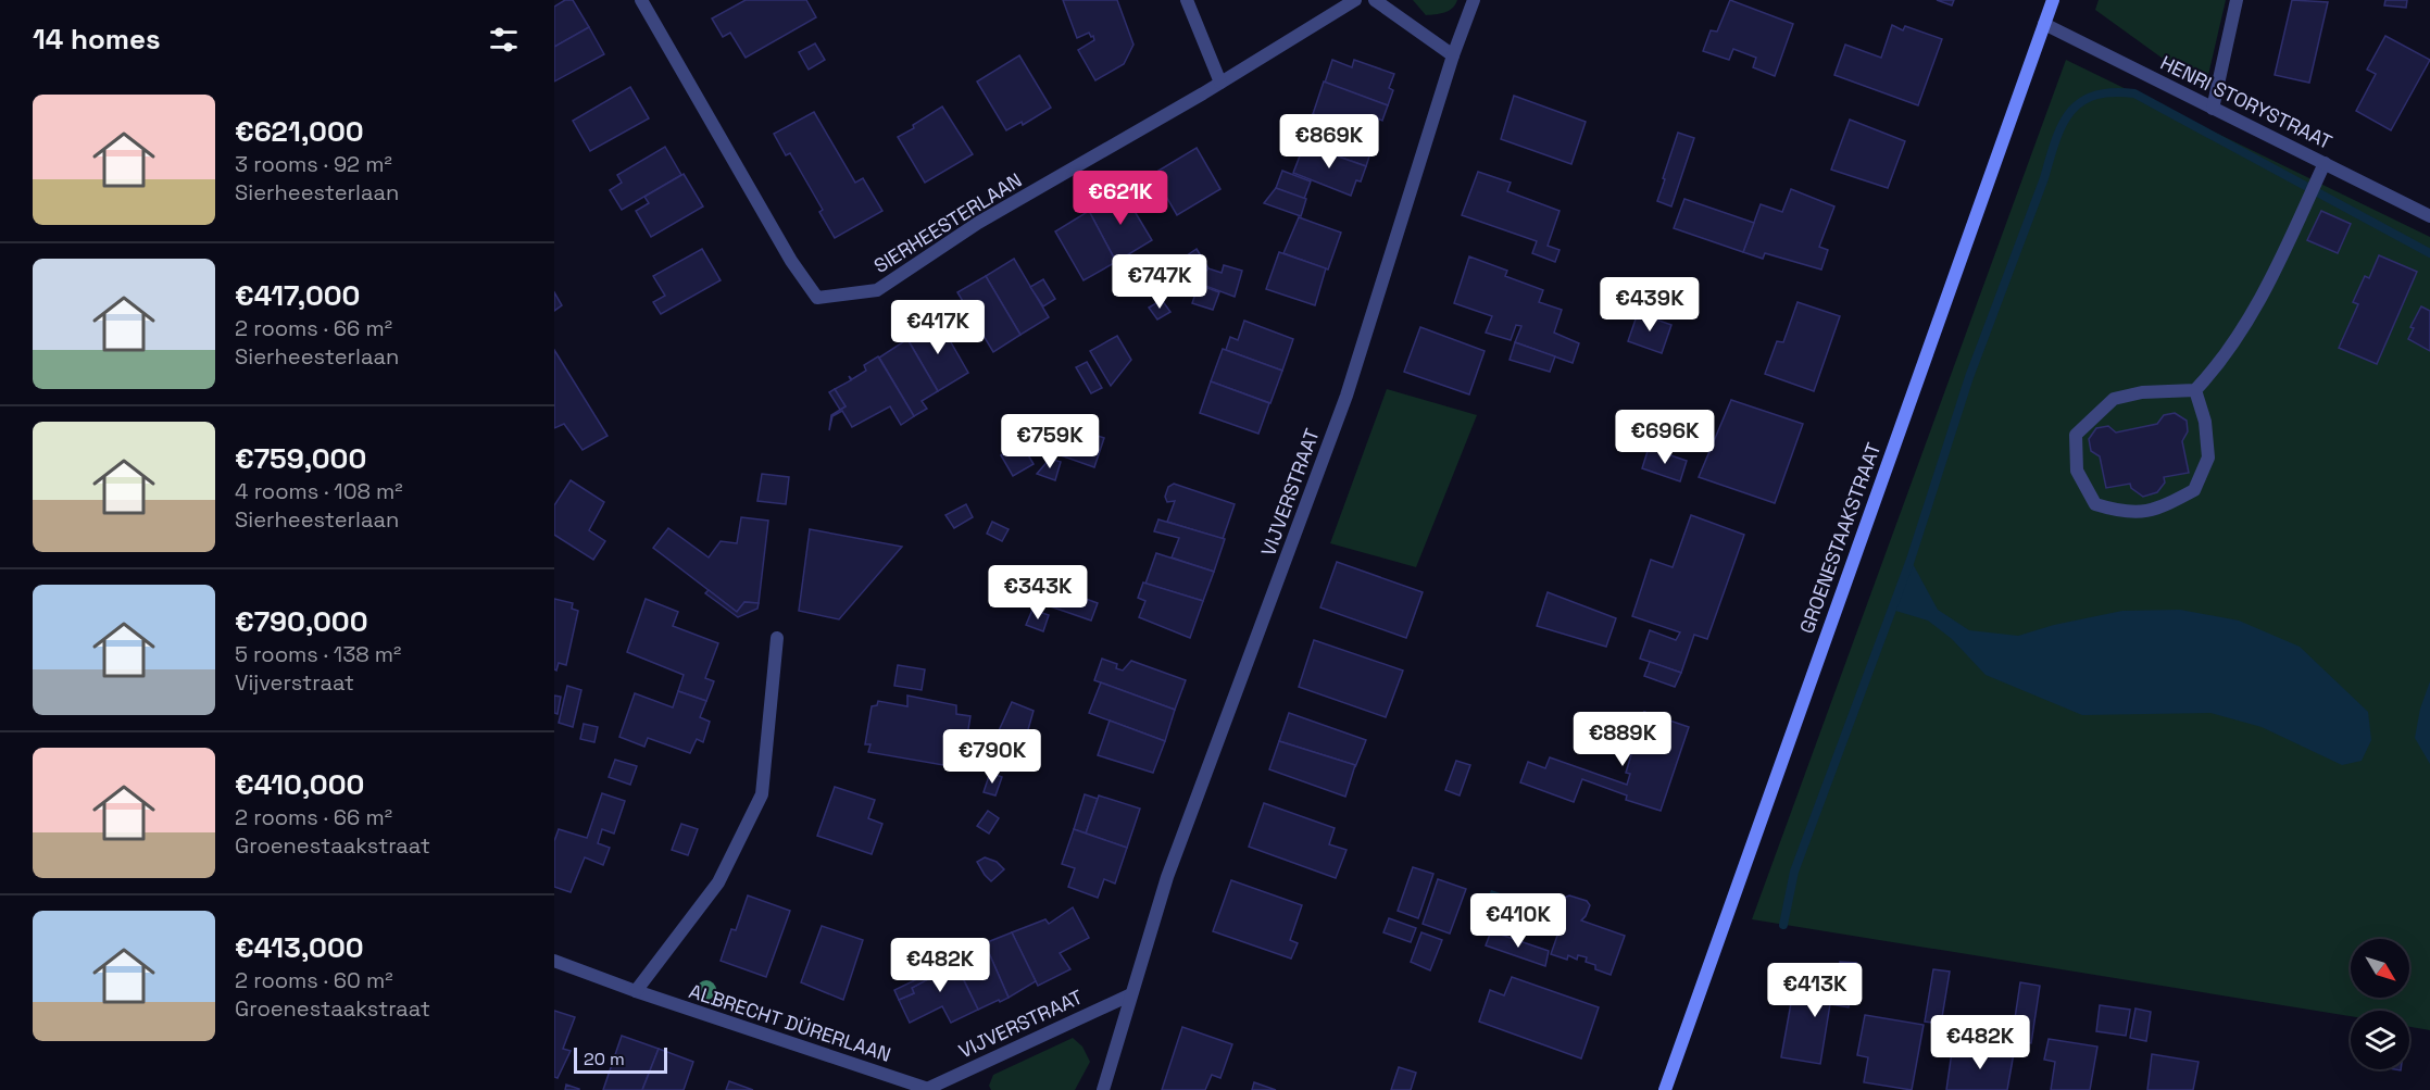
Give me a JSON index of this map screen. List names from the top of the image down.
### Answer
{
  "streets": {
    "street": [
      "HENRI STORYSTRAAT",
      "SIERHEESTERLAAN",
      "VIJVERSTRAAT",
      "GROENESTAAKSTRAAT",
      "ALBRECHT DÜRERLAAN"
    ]
  },
  "crossings": [
    ["HENRI STORYSTRAAT", "GROENESTAAKSTRAAT"],
    ["VIJVERSTRAAT", "ALBRECHT DÜRERLAAN"]
  ],
  "scale_bar": "20 m",
  "north": "bottom right",
  "page": {
    "heading": "14 homes",
    "list": [
      {
        "name": "€621,000",
        "note": "3 rooms · 92 m² · Sierheesterlaan"
      },
      {
        "name": "€417,000",
        "note": "2 rooms · 66 m² · Sierheesterlaan"
      },
      {
        "name": "€759,000",
        "note": "4 rooms · 108 m² · Sierheesterlaan"
      },
      {
        "name": "€790,000",
        "note": "5 rooms · 138 m² · Vijverstraat"
      },
      {
        "name": "€410,000",
        "note": "2 rooms · 66 m² · Groenestaakstraat"
      },
      {
        "name": "€413,000",
        "note": "2 rooms · 60 m² · Groenestaakstraat"
      }
    ],
    "price": [
      "€869K",
      "€621K",
      "€747K",
      "€439K",
      "€417K",
      "€696K",
      "€759K",
      "€343K",
      "€889K",
      "€790K",
      "€410K",
      "€482K",
      "€413K",
      "€482K"
    ],
    "scale": "20 m"
  }
}
